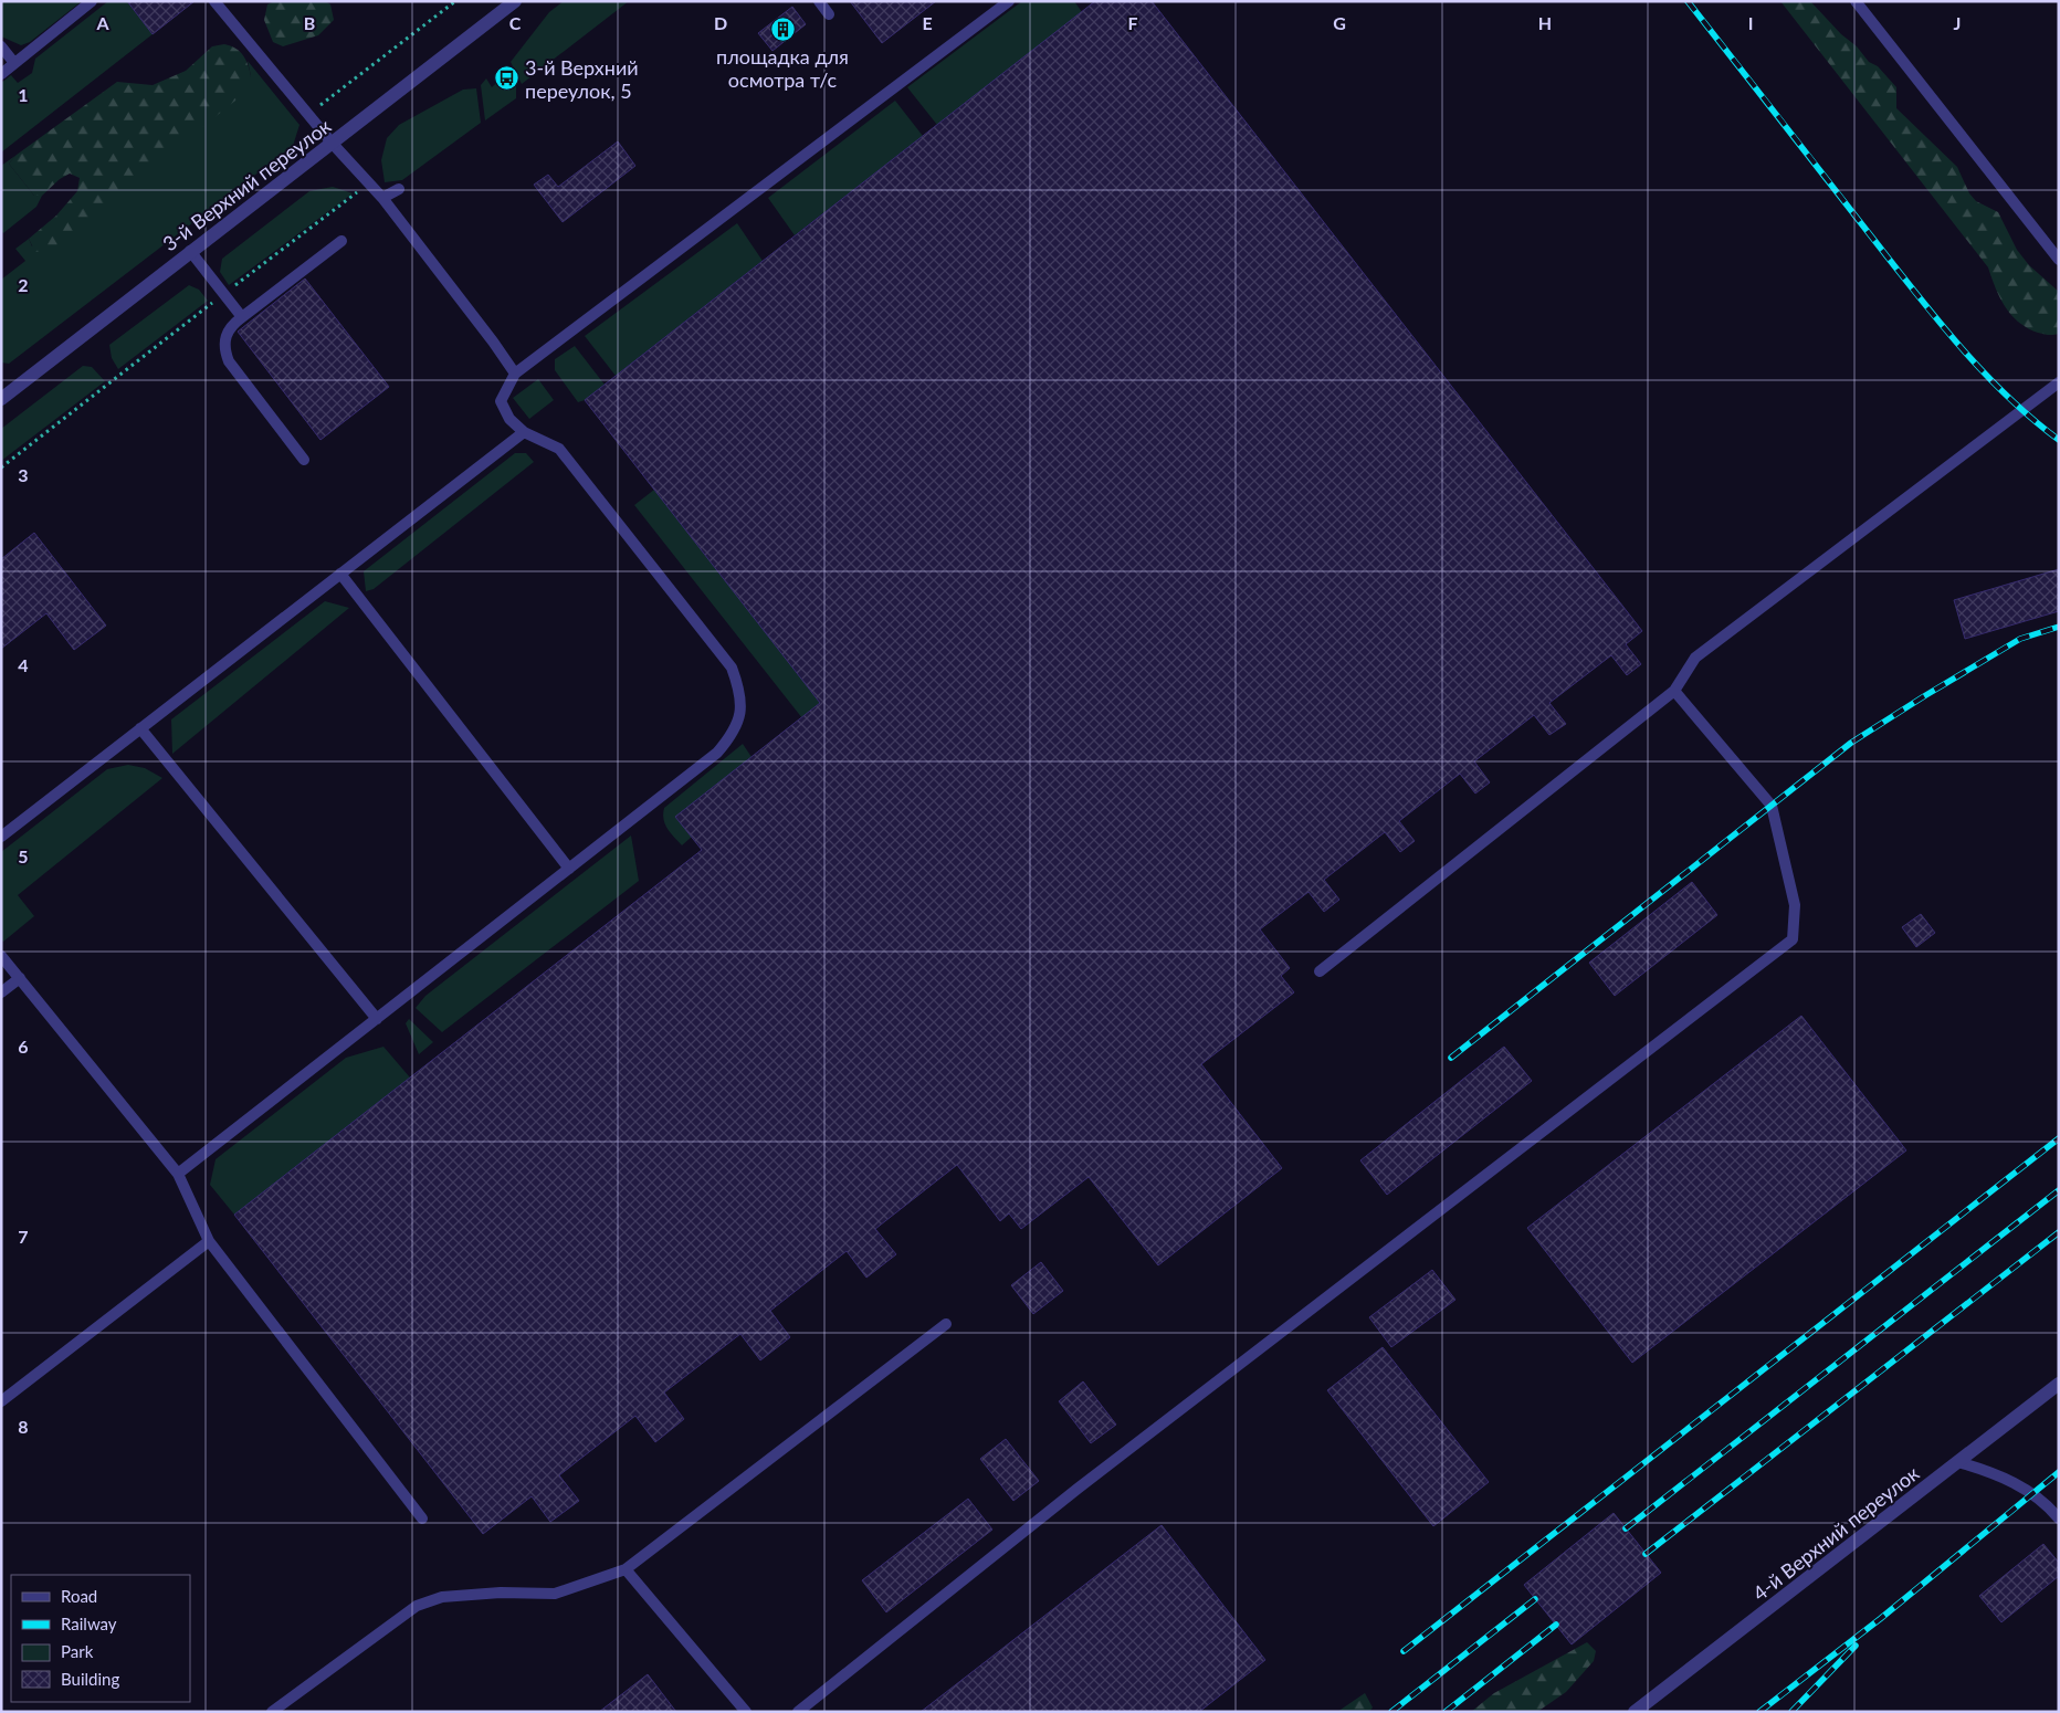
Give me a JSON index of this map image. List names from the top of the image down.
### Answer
{
  "streets": {
    "street": ["3-й Верхний переулок", "4-й Верхний переулок"]
  },
  "places": {
    "building": ["площадка для осмотра т/с"],
    "bus stop": ["3-й Верхний переулок, 5"]
  },
  "legend": [
    "Road",
    "Railway",
    "Park",
    "Building"
  ],
  "grid": {
    "columns": [
      "A",
      "B",
      "C",
      "D",
      "E",
      "F",
      "G",
      "H",
      "I",
      "J"
    ],
    "rows": [
      "1",
      "2",
      "3",
      "4",
      "5",
      "6",
      "7",
      "8"
    ]
  }
}
